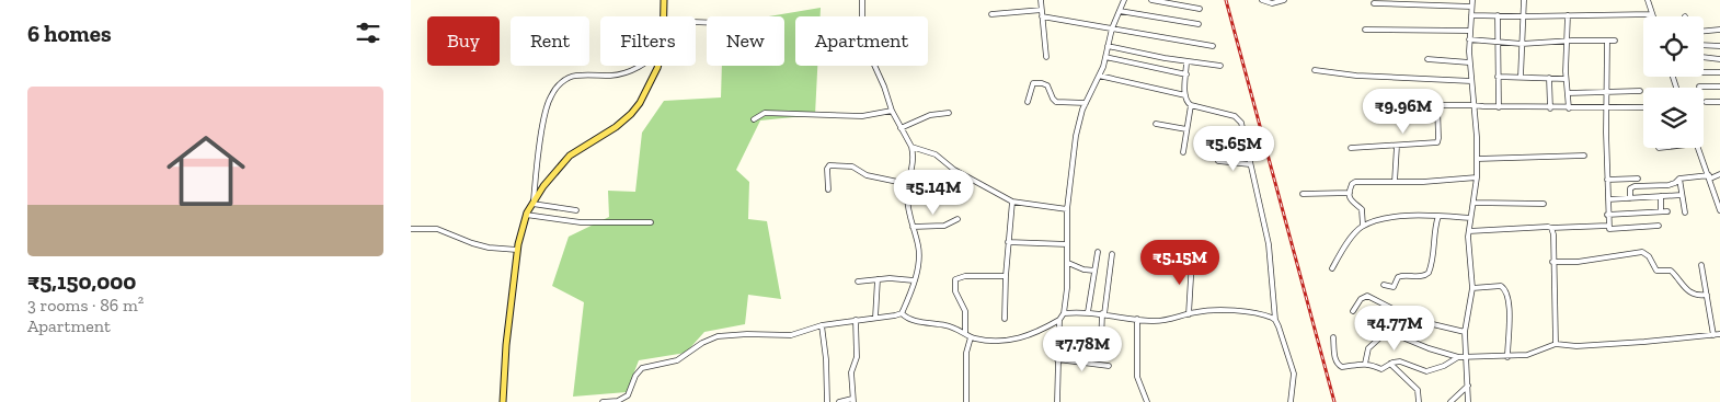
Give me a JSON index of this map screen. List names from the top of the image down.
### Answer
{
  "page": {
    "heading": "6 homes",
    "chip": [
      "Buy",
      "Rent",
      "Filters",
      "New",
      "Apartment"
    ],
    "list": [
      {
        "name": "₹5,150,000",
        "note": "3 rooms · 86 m² · Apartment"
      }
    ],
    "price": [
      "₹9.96M",
      "₹5.65M",
      "₹5.14M",
      "₹5.15M",
      "₹4.77M",
      "₹7.78M"
    ]
  }
}
